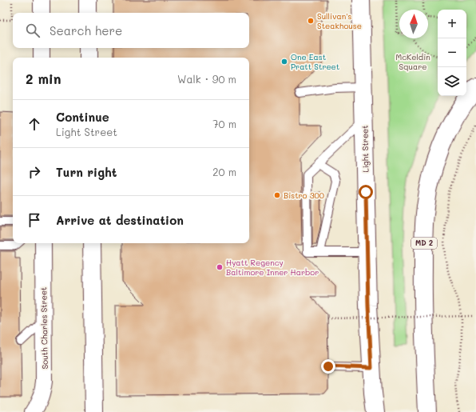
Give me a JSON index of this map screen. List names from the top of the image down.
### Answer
{
  "streets": {
    "main road": ["Light Street", "MD 2"],
    "street": ["South Charles Street"]
  },
  "parks": ["McKeldin Square"],
  "places": [
    "Sullivan's Steakhouse",
    "One East Pratt Street",
    "Bistro 300",
    "Hyatt Regency Baltimore Inner Harbor"
  ],
  "north": "top",
  "page": {
    "map_buttons": ["+", "−"],
    "search": "Search here",
    "heading": ["2 min", "Walk · 90 m"],
    "list": [
      ["Continue", "Light Street", "70 m"],
      ["Turn right", "20 m"],
      "Arrive at destination"
    ]
  }
}
